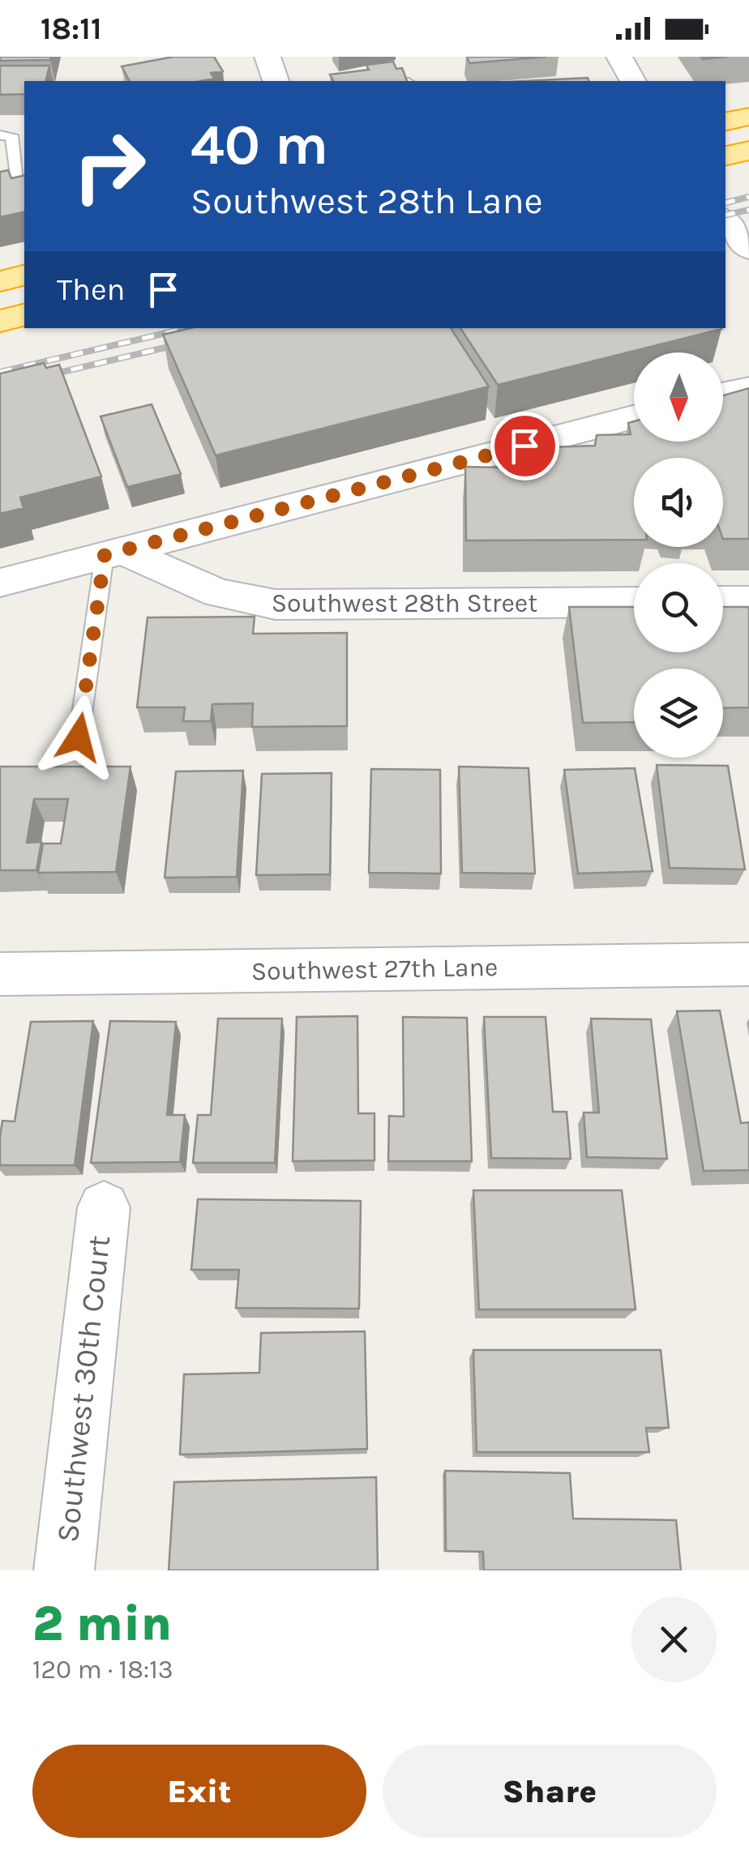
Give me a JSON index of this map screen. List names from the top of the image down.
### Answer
{
  "streets": {
    "street": ["Southwest 28th Street", "Southwest 27th Lane", "Southwest 30th Court"]
  },
  "north": "bottom",
  "page": {
    "status": "18:11",
    "turn": ["40 m", "Southwest 28th Lane"],
    "then": "Then",
    "heading": ["2 min", "120 m · 18:13"],
    "buttons": ["Exit", "Share"]
  }
}
